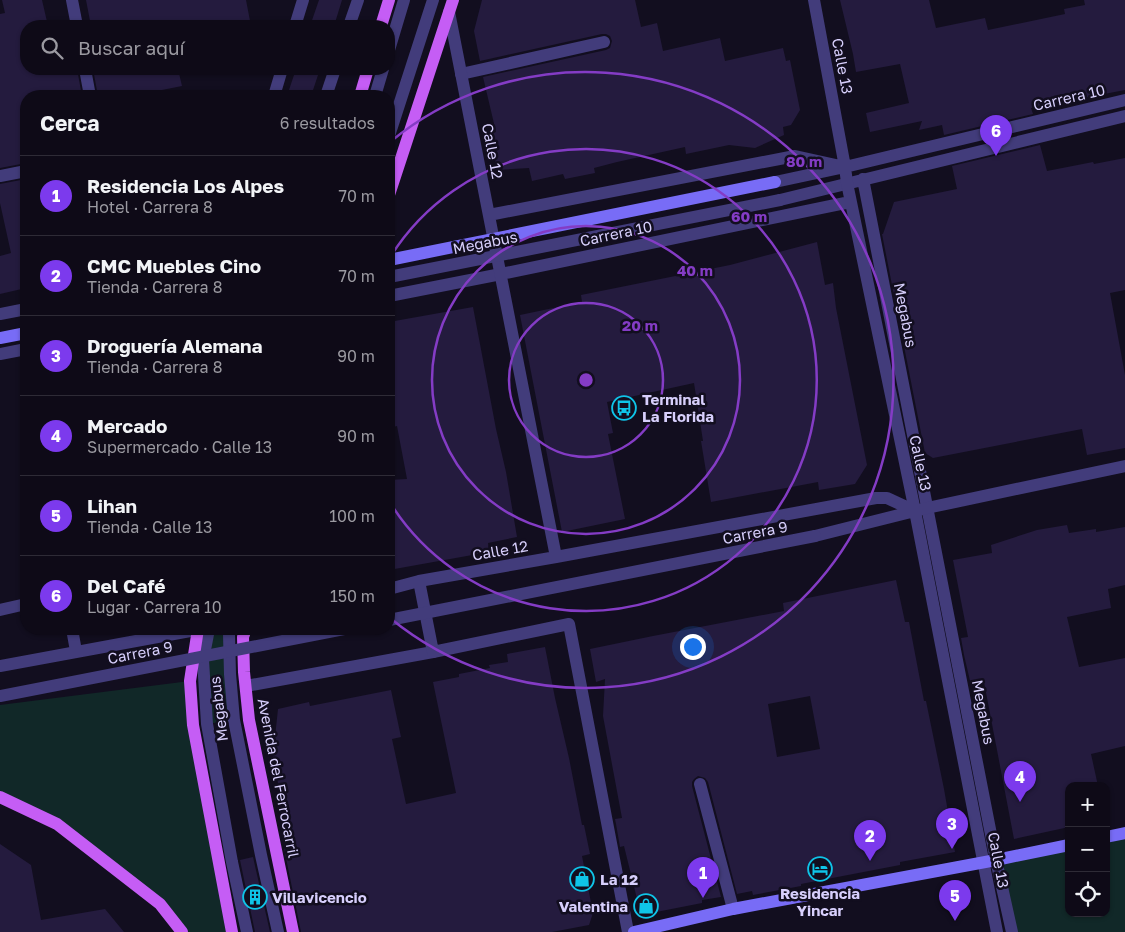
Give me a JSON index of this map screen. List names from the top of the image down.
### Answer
{
  "streets": {
    "main road": ["Carrera 10", "Avenida del Ferrocarril"],
    "street": [
      "Calle 13",
      "Calle 12",
      "Megabus",
      "Carrera 9"
    ]
  },
  "crossings": [
    ["Calle 13", "Carrera 10"],
    ["Calle 13", "Megabus"],
    ["Calle 13", "Carrera 9"],
    ["Carrera 10", "Calle 12"],
    ["Megabus", "Carrera 9"]
  ],
  "places": {
    "bus stop": ["Terminal La Florida"],
    "hotel": ["Residencia Yincar"],
    "shop": ["La 12", "Valentina"],
    "building": ["Villavicencio"]
  },
  "page": {
    "search": "Buscar aquí",
    "heading": ["Cerca", "6 resultados"],
    "pins": [
      "6",
      "4",
      "3",
      "2",
      "1",
      "5"
    ],
    "list": [
      {
        "mark": "1",
        "name": "Residencia Los Alpes",
        "note": "Hotel · Carrera 8",
        "value": "70 m"
      },
      {
        "mark": "2",
        "name": "CMC Muebles Cino",
        "note": "Tienda · Carrera 8",
        "value": "70 m"
      },
      {
        "mark": "3",
        "name": "Droguería Alemana",
        "note": "Tienda · Carrera 8",
        "value": "90 m"
      },
      {
        "mark": "4",
        "name": "Mercado",
        "note": "Supermercado · Calle 13",
        "value": "90 m"
      },
      {
        "mark": "5",
        "name": "Lihan",
        "note": "Tienda · Calle 13",
        "value": "100 m"
      },
      {
        "mark": "6",
        "name": "Del Café",
        "note": "Lugar · Carrera 10",
        "value": "150 m"
      }
    ],
    "map_buttons": ["+", "−"]
  },
  "rings": [
    "80 m",
    "60 m",
    "40 m",
    "20 m"
  ]
}
